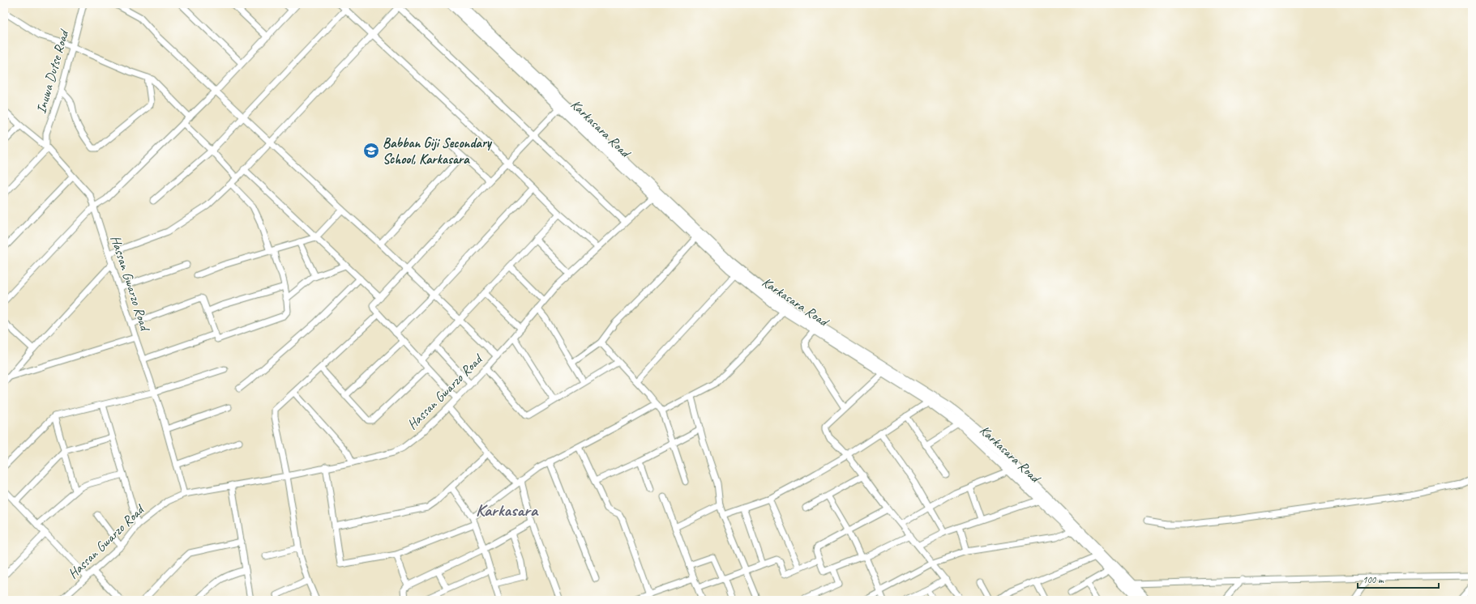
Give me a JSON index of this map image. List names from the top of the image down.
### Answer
{
  "streets": {
    "main road": ["Karkasara Road"],
    "street": ["Inuwa Dutse Road", "Hassan Gwarzo Road"]
  },
  "crossings": [
    ["Inuwa Dutse Road", "Hassan Gwarzo Road"],
    ["Karkasara Road", "Hassan Gwarzo Road"]
  ],
  "districts": ["Karkasara"],
  "places": {
    "school or university": ["Babban Giji Secondary School, Karkasara"]
  },
  "scale_bar": "100 m"
}
